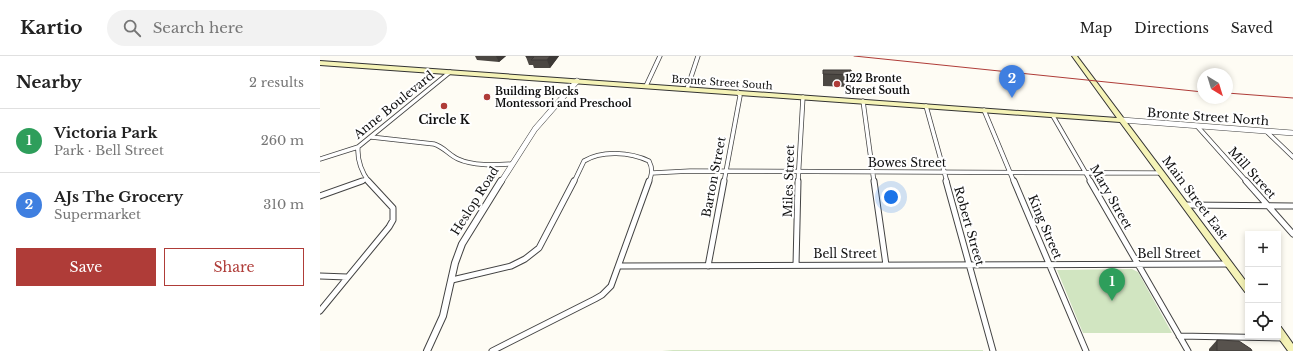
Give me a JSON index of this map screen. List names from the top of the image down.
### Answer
{
  "streets": {
    "main road": ["Bronte Street South", "Main Street East"],
    "street": [
      "Anne Boulevard",
      "Bronte Street North",
      "Bowes Street",
      "Mill Street",
      "Barton Street",
      "Miles Street",
      "Mary Street",
      "Heslop Road",
      "Robert Street",
      "King Street",
      "Bell Street"
    ]
  },
  "crossings": [
    ["Bronte Street South", "Anne Boulevard"],
    ["Bronte Street South", "Bronte Street North"],
    ["Bronte Street South", "Barton Street"],
    ["Bronte Street South", "Miles Street"],
    ["Bronte Street South", "Mary Street"],
    ["Bronte Street South", "Main Street East"],
    ["Bronte Street South", "Heslop Road"],
    ["Bronte Street South", "Robert Street"],
    ["Bronte Street South", "King Street"],
    ["Bronte Street North", "Mill Street"],
    ["Bronte Street North", "Main Street East"],
    ["Bowes Street", "Barton Street"],
    ["Bowes Street", "Miles Street"],
    ["Bowes Street", "Mary Street"],
    ["Bowes Street", "Main Street East"],
    ["Bowes Street", "Robert Street"],
    ["Bowes Street", "King Street"],
    ["Barton Street", "Bell Street"],
    ["Miles Street", "Bell Street"],
    ["Mary Street", "Bell Street"],
    ["Main Street East", "Bell Street"],
    ["Robert Street", "Bell Street"],
    ["King Street", "Bell Street"]
  ],
  "places": ["122 Bronte Street South", "Building Blocks Montessori and Preschool", "Circle K"],
  "north": "bottom right",
  "page": {
    "header": "Kartio",
    "search": "Search here",
    "nav": ["Map", "Directions", "Saved"],
    "heading": ["Nearby", "2 results"],
    "pins": ["2", "1"],
    "list": [
      {
        "mark": "1",
        "name": "Victoria Park",
        "note": "Park · Bell Street",
        "value": "260 m"
      },
      {
        "mark": "2",
        "name": "AJs The Grocery",
        "note": "Supermarket",
        "value": "310 m"
      }
    ],
    "map_buttons": ["+", "−"],
    "buttons": ["Save", "Share"]
  }
}
